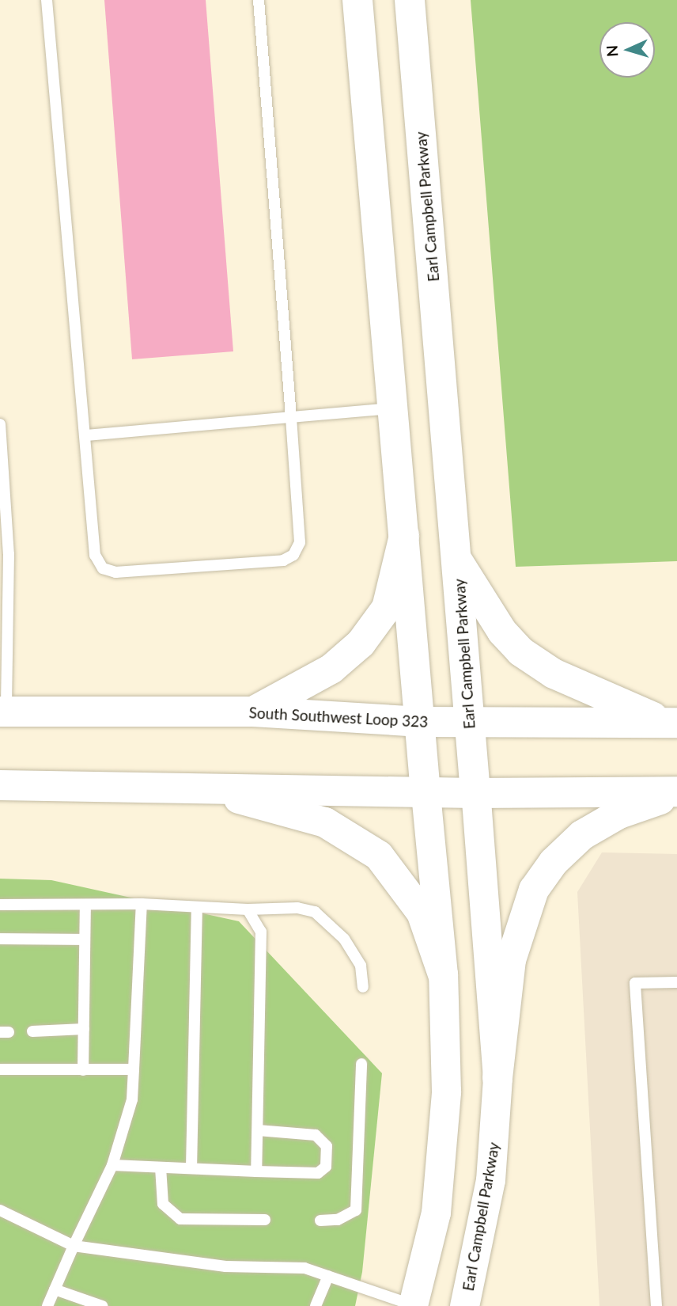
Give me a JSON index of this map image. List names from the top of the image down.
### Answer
{
  "streets": {
    "main road": ["Earl Campbell Parkway", "South Southwest Loop 323"]
  },
  "crossings": [
    ["Earl Campbell Parkway", "South Southwest Loop 323"]
  ],
  "north": "left"
}
